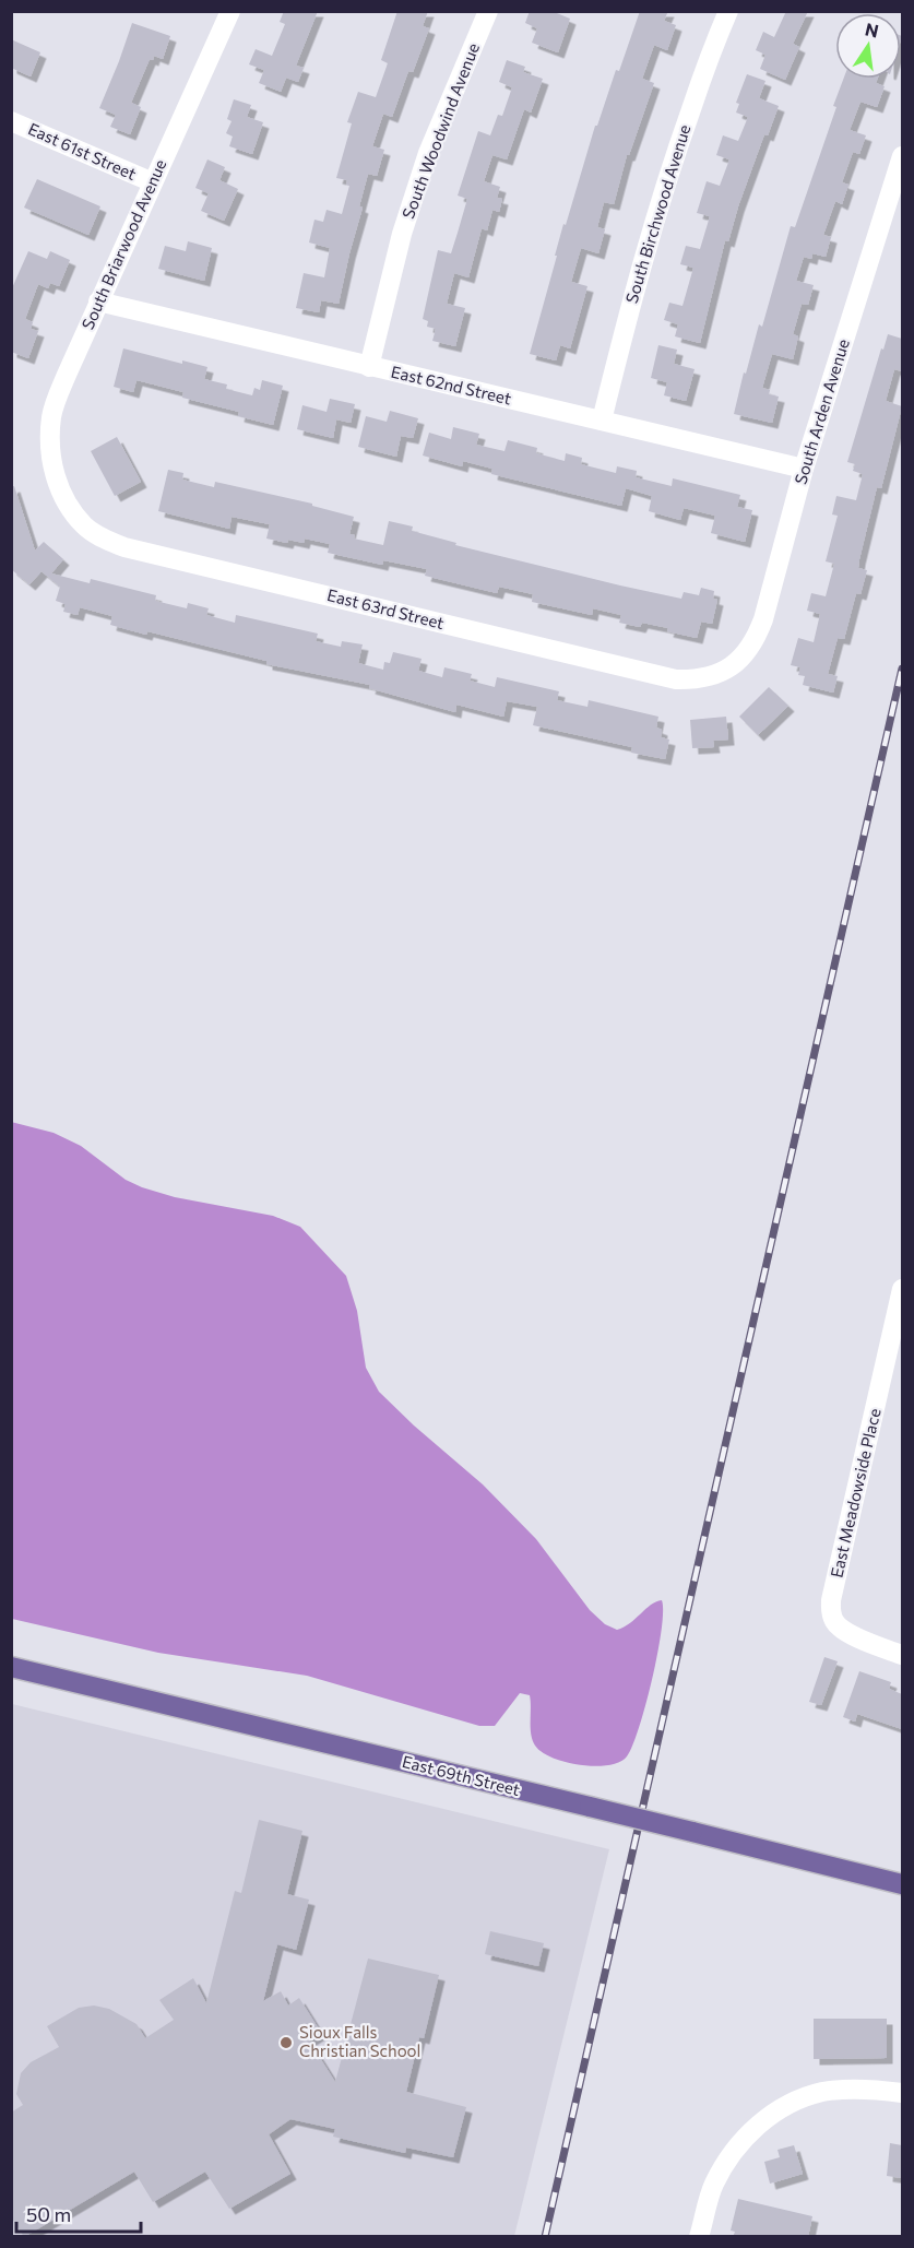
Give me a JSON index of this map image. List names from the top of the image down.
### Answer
{
  "streets": {
    "main road": ["East 69th Street"],
    "street": [
      "South Woodwind Avenue",
      "East 61st Street",
      "South Birchwood Avenue",
      "South Briarwood Avenue",
      "East 62nd Street",
      "South Arden Avenue",
      "East 63rd Street",
      "East Meadowside Place"
    ]
  },
  "crossings": [
    ["South Woodwind Avenue", "East 62nd Street"],
    ["East 61st Street", "South Briarwood Avenue"],
    ["South Birchwood Avenue", "East 62nd Street"],
    ["South Briarwood Avenue", "East 62nd Street"],
    ["South Briarwood Avenue", "East 63rd Street"],
    ["East 62nd Street", "South Arden Avenue"],
    ["South Arden Avenue", "East 63rd Street"]
  ],
  "places": ["Sioux Falls Christian School"],
  "scale_bar": "50 m",
  "north": "top"
}
